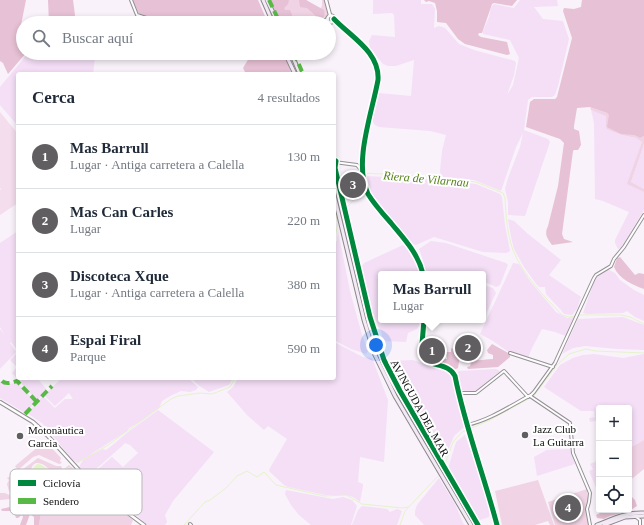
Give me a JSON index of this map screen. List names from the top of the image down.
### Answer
{
  "streets": {
    "main road": ["AVINGUDA DEL MAR"]
  },
  "water": ["Riera de Vilarnau"],
  "places": ["Jazz Club La Guitarra", "Motonàutica Garcia"],
  "legend": ["Ciclovía", "Sendero"],
  "page": {
    "search": "Buscar aquí",
    "heading": ["Cerca", "4 resultados"],
    "list": [
      {
        "mark": "1",
        "name": "Mas Barrull",
        "note": "Lugar · Antiga carretera a Calella",
        "value": "130 m"
      },
      {
        "mark": "2",
        "name": "Mas Can Carles",
        "note": "Lugar",
        "value": "220 m"
      },
      {
        "mark": "3",
        "name": "Discoteca Xque",
        "note": "Lugar · Antiga carretera a Calella",
        "value": "380 m"
      },
      {
        "mark": "4",
        "name": "Espai Firal",
        "note": "Parque",
        "value": "590 m"
      }
    ],
    "pins": [
      "3",
      "2",
      "1",
      "4"
    ],
    "popup": ["Mas Barrull", "Lugar"],
    "map_buttons": ["+", "−"]
  }
}
